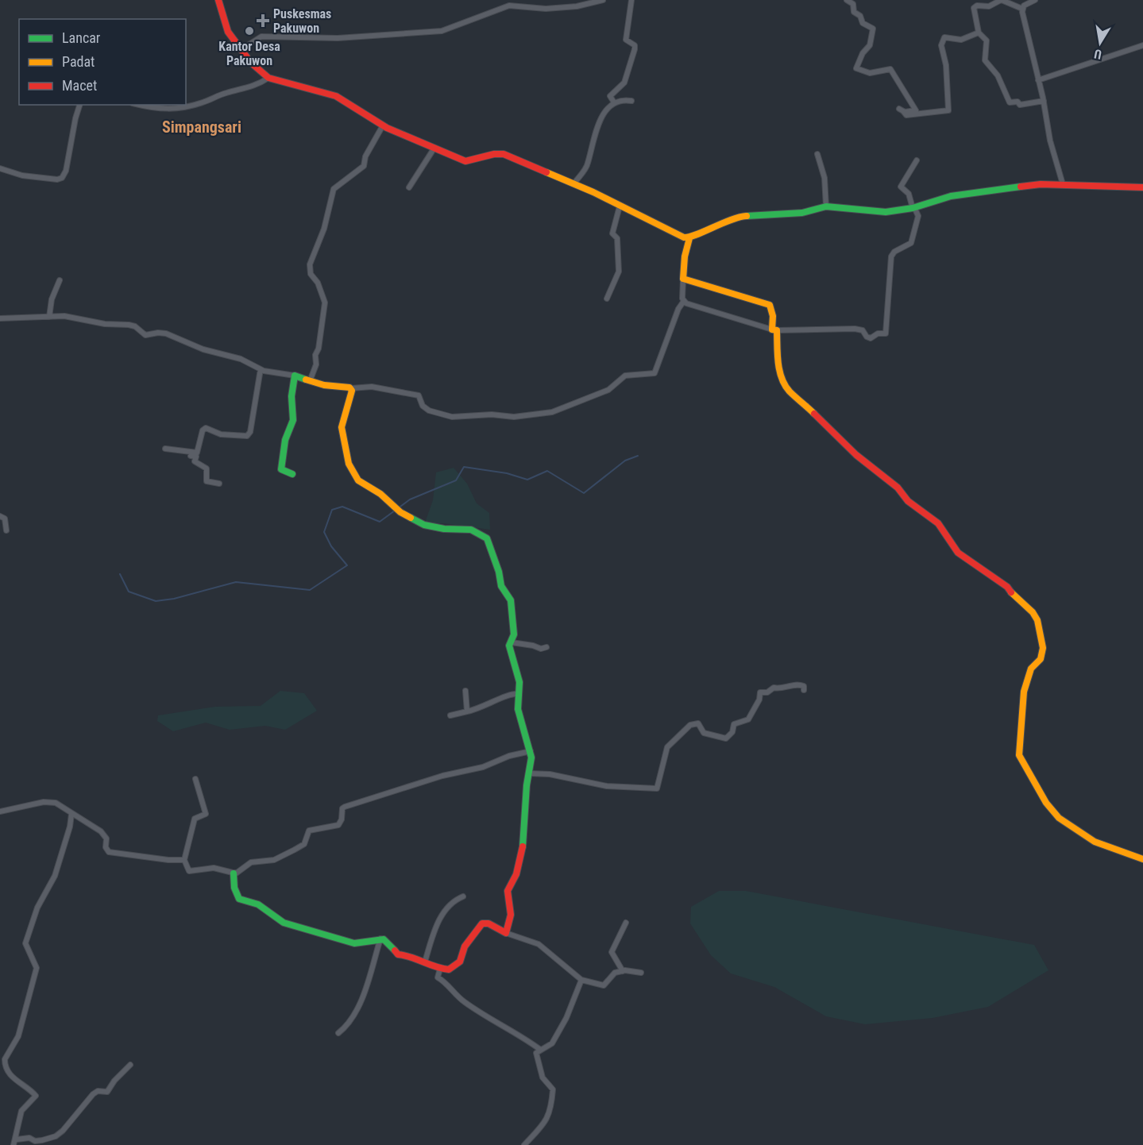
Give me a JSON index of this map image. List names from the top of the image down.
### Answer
{
  "districts": ["Simpangsari"],
  "places": {
    "health": ["Puskesmas Pakuwon"],
    "other": ["Kantor Desa Pakuwon"]
  },
  "legend": ["Lancar", "Padat", "Macet"],
  "north": "bottom"
}
